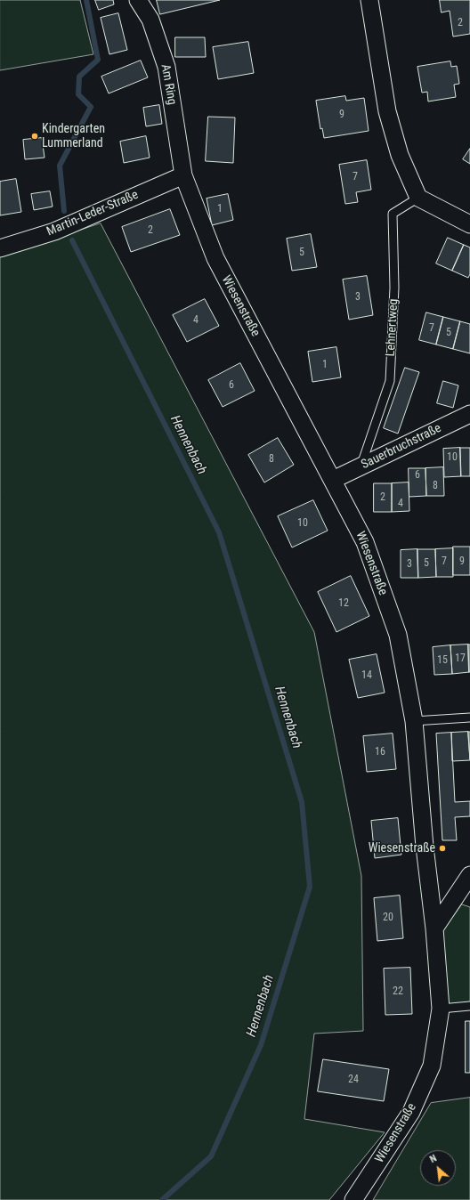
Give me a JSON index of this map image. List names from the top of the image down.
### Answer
{
  "streets": {
    "street": [
      "Am Ring",
      "Martin-Leder-Straße",
      "Wiesenstraße",
      "Sauerbruchstraße"
    ],
    "lane": ["Lehnertweg"]
  },
  "crossings": [
    ["Am Ring", "Martin-Leder-Straße"],
    ["Am Ring", "Wiesenstraße"],
    ["Martin-Leder-Straße", "Wiesenstraße"],
    ["Wiesenstraße", "Sauerbruchstraße"],
    ["Lehnertweg", "Sauerbruchstraße"]
  ],
  "water": ["Hennenbach"],
  "places": ["Kindergarten Lummerland", "Wiesenstraße"],
  "house_numbers": [
    "2",
    "9",
    "7",
    "1",
    "2",
    "5",
    "3",
    "4",
    "7",
    "5",
    "1",
    "6",
    "10",
    "8",
    "6",
    "8",
    "2",
    "4",
    "10",
    "7",
    "9",
    "5",
    "3",
    "12",
    "17",
    "15",
    "14",
    "16",
    "20",
    "22",
    "24"
  ],
  "north": "top left"
}
